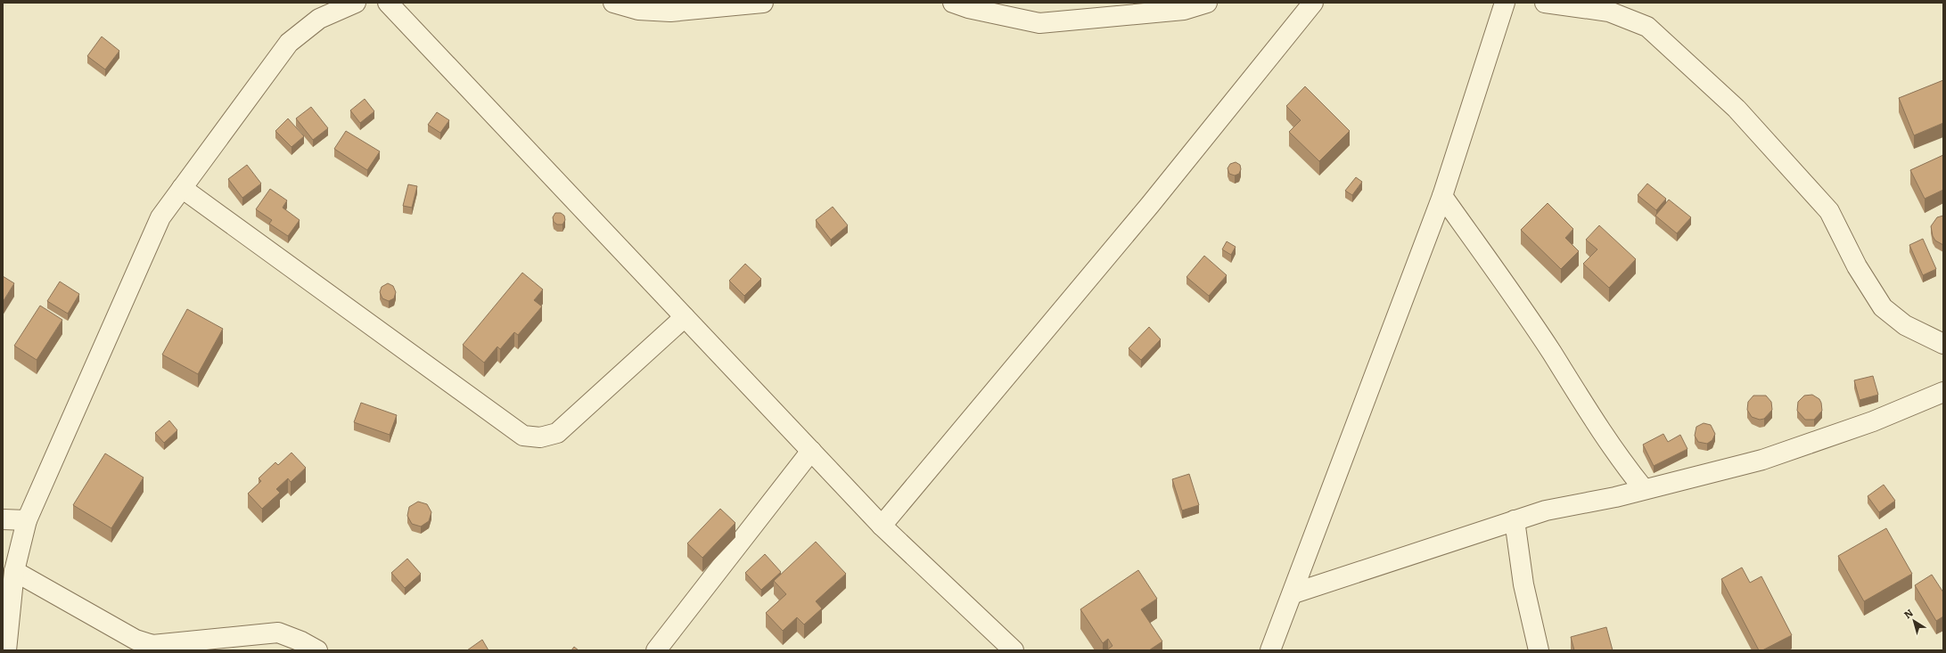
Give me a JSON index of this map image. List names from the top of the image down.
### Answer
{
  "north": "top left"
}
